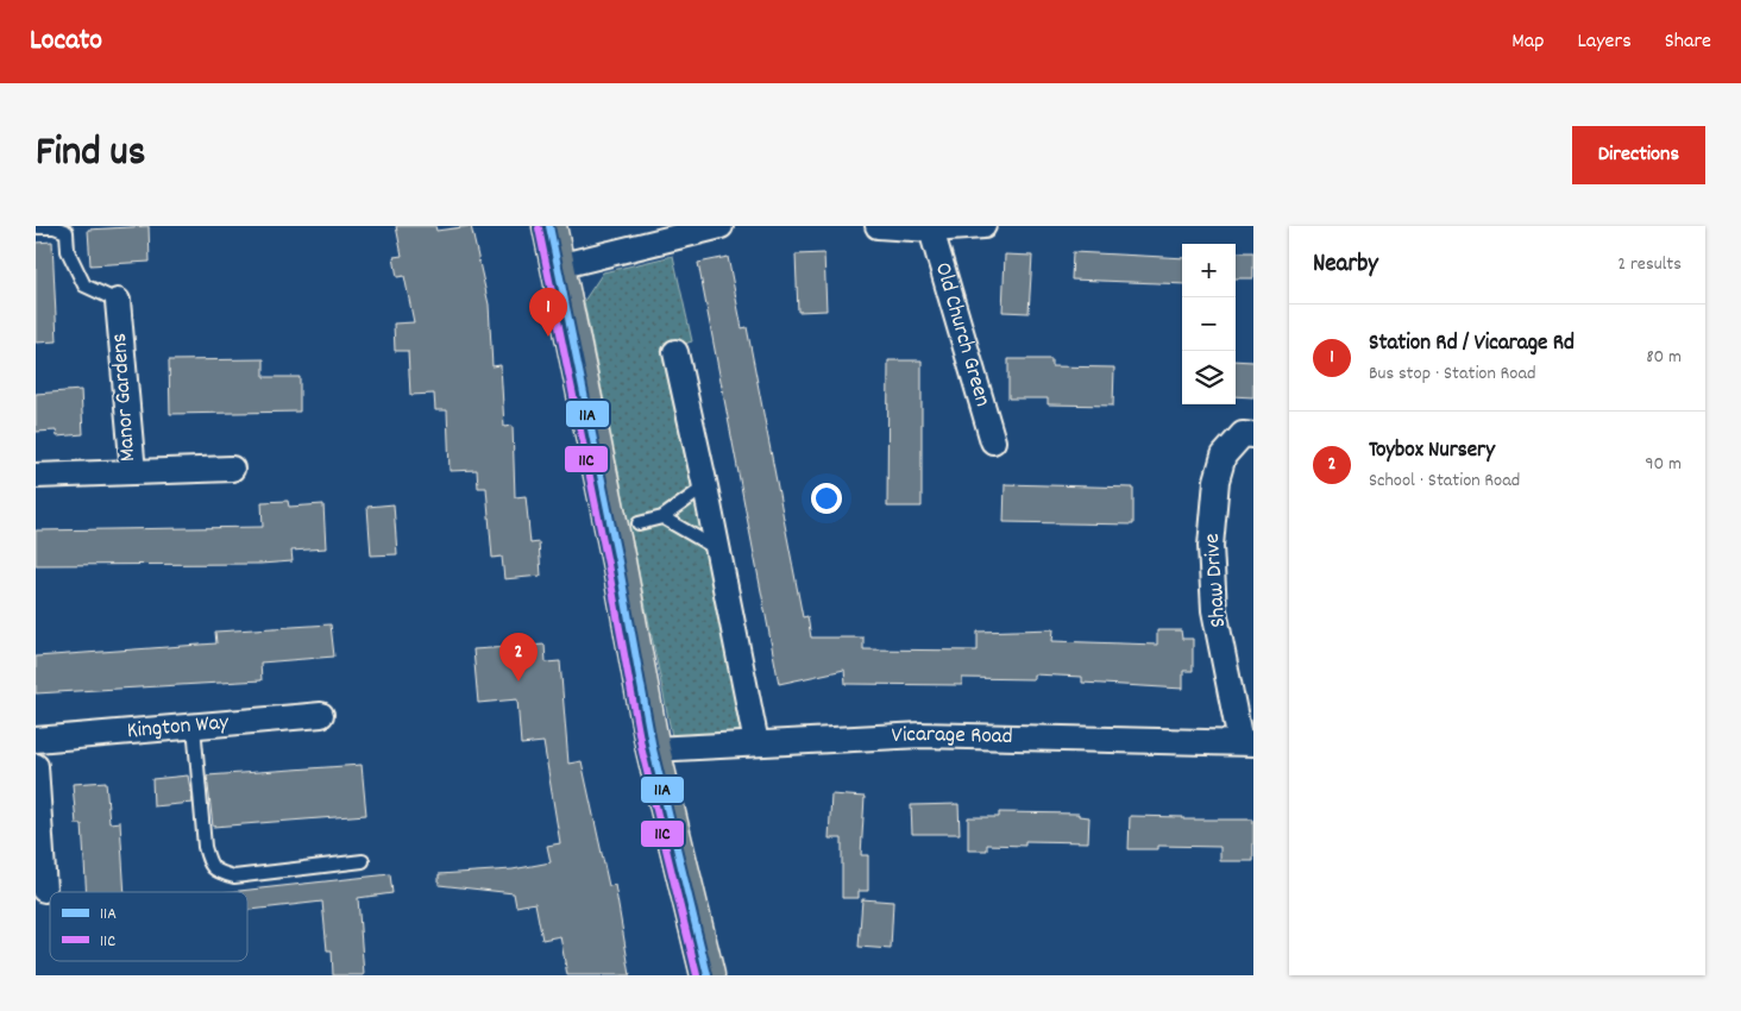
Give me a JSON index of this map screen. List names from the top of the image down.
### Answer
{
  "streets": {
    "street": [
      "Old Church Green",
      "Manor Gardens",
      "Shaw Drive",
      "Kington Way",
      "Vicarage Road"
    ]
  },
  "crossings": [
    ["Shaw Drive", "Vicarage Road"]
  ],
  "lines": ["transit line 11A", "transit line 11C"],
  "legend": ["11A", "11C"],
  "page": {
    "header": "Locato",
    "nav": ["Map", "Layers", "Share"],
    "title": "Find us",
    "buttons": "Directions",
    "heading": ["Nearby", "2 results"],
    "map_buttons": ["+", "−"],
    "pins": ["1", "2"],
    "list": [
      {
        "mark": "1",
        "name": "Station Rd / Vicarage Rd",
        "note": "Bus stop · Station Road",
        "value": "80 m"
      },
      {
        "mark": "2",
        "name": "Toybox Nursery",
        "note": "School · Station Road",
        "value": "90 m"
      }
    ]
  }
}
